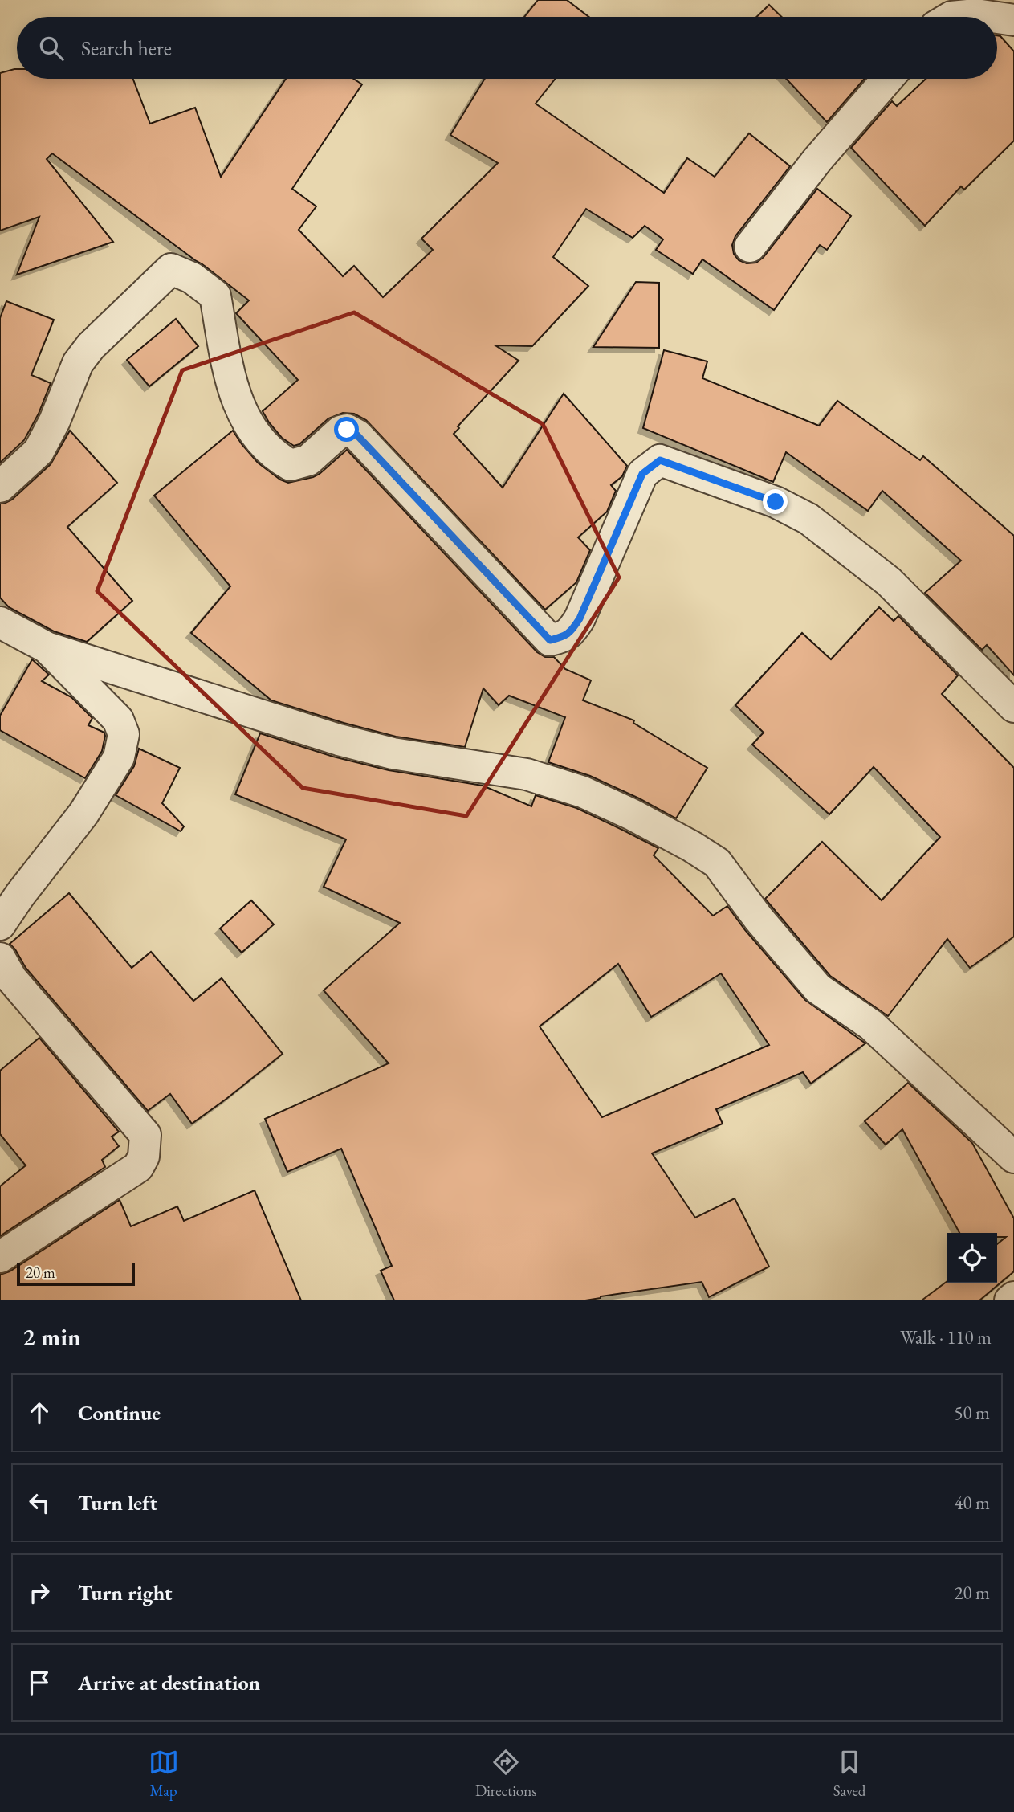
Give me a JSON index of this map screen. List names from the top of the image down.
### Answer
{
  "scale_bar": "20 m",
  "page": {
    "search": "Search here",
    "scale": "20 m",
    "heading": ["2 min", "Walk · 110 m"],
    "list": [
      ["Continue", "50 m"],
      ["Turn left", "40 m"],
      ["Turn right", "20 m"],
      "Arrive at destination"
    ],
    "nav": ["Map", "Directions", "Saved"]
  }
}
